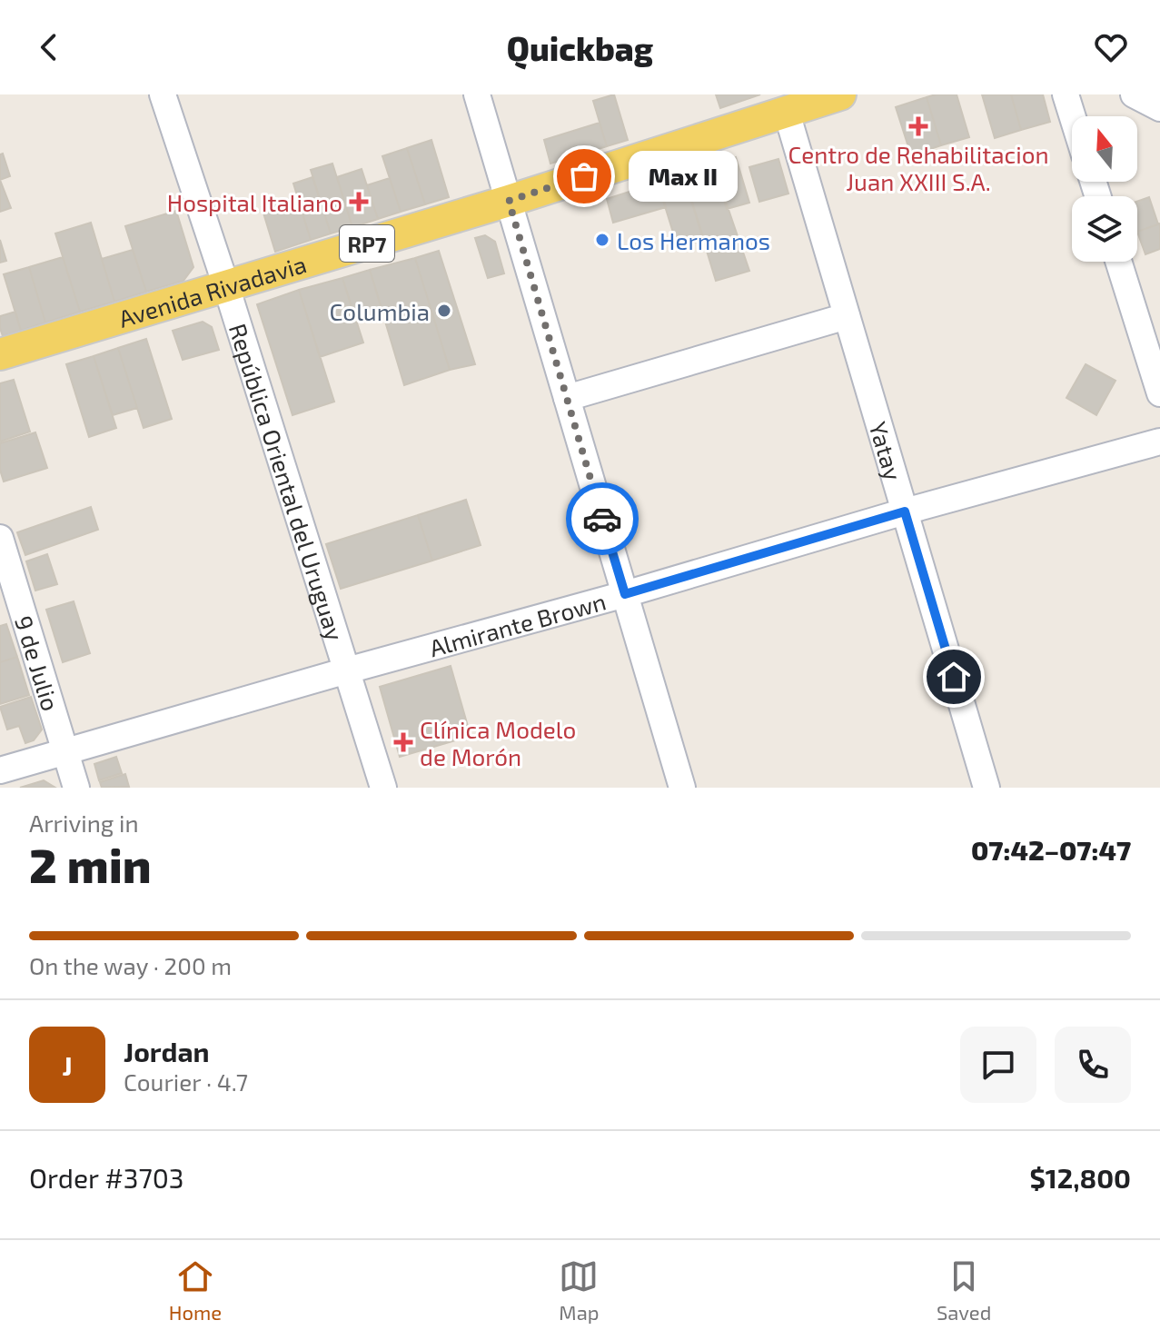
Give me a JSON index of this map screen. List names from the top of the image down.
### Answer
{
  "streets": {
    "main road": ["RP7", "Avenida Rivadavia"],
    "street": [
      "Yatay",
      "República Oriental del Uruguay",
      "Almirante Brown",
      "9 de Julio"
    ]
  },
  "crossings": [
    ["Avenida Rivadavia", "Yatay"],
    ["Avenida Rivadavia", "República Oriental del Uruguay"],
    ["Yatay", "Almirante Brown"],
    ["República Oriental del Uruguay", "Almirante Brown"],
    ["Almirante Brown", "9 de Julio"]
  ],
  "places": {
    "health": ["Centro de Rehabilitacion Juan XXIII S.A.", "Hospital Italiano", "Clínica Modelo de Morón"],
    "other": ["Max II", "Los Hermanos", "Columbia"]
  },
  "north": "top",
  "page": {
    "header": "Quickbag",
    "bubble": "Max II",
    "heading": ["2 min", "Arriving in", "07:42–07:47"],
    "panel": [
      "Jordan",
      "Courier · 4.7",
      "Order #3703",
      "$12,800"
    ],
    "bar": "On the way · 200 m",
    "round": "J",
    "tabs": ["Home", "Map", "Saved"]
  }
}
